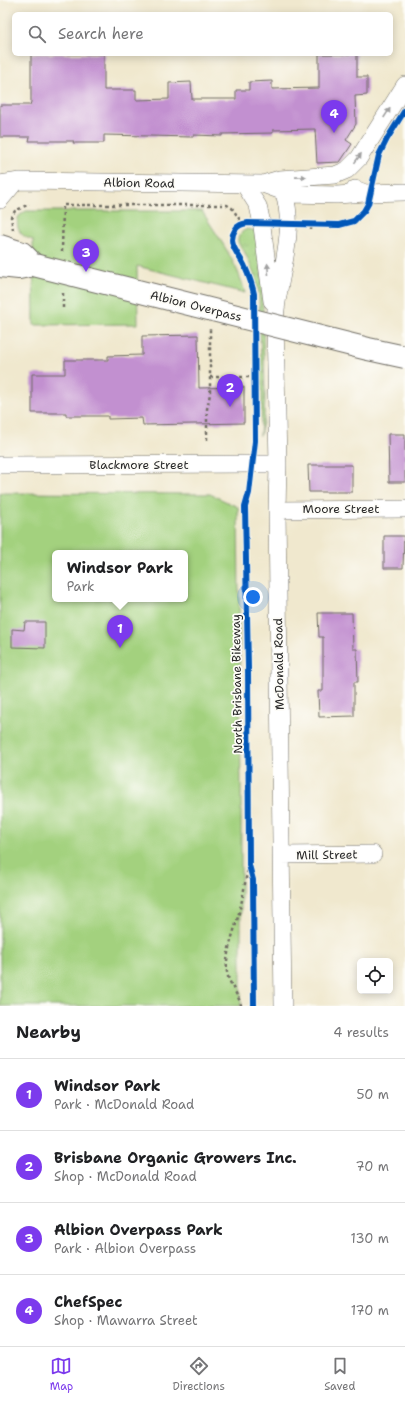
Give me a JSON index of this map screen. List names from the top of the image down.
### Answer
{
  "streets": {
    "main road": ["Albion Overpass"],
    "street": [
      "Albion Road",
      "Blackmore Street",
      "Moore Street",
      "McDonald Road",
      "Mill Street"
    ],
    "cycle path": ["North Brisbane Bikeway"]
  },
  "crossings": [
    ["Albion Road", "McDonald Road"],
    ["Blackmore Street", "McDonald Road"],
    ["Moore Street", "McDonald Road"],
    ["McDonald Road", "Mill Street"]
  ],
  "page": {
    "search": "Search here",
    "pins": [
      "4",
      "3",
      "2",
      "1"
    ],
    "popup": ["Windsor Park", "Park"],
    "heading": ["Nearby", "4 results"],
    "list": [
      {
        "mark": "1",
        "name": "Windsor Park",
        "note": "Park · McDonald Road",
        "value": "50 m"
      },
      {
        "mark": "2",
        "name": "Brisbane Organic Growers Inc.",
        "note": "Shop · McDonald Road",
        "value": "70 m"
      },
      {
        "mark": "3",
        "name": "Albion Overpass Park",
        "note": "Park · Albion Overpass",
        "value": "130 m"
      },
      {
        "mark": "4",
        "name": "ChefSpec",
        "note": "Shop · Mawarra Street",
        "value": "170 m"
      }
    ],
    "nav": ["Map", "Directions", "Saved"]
  }
}
